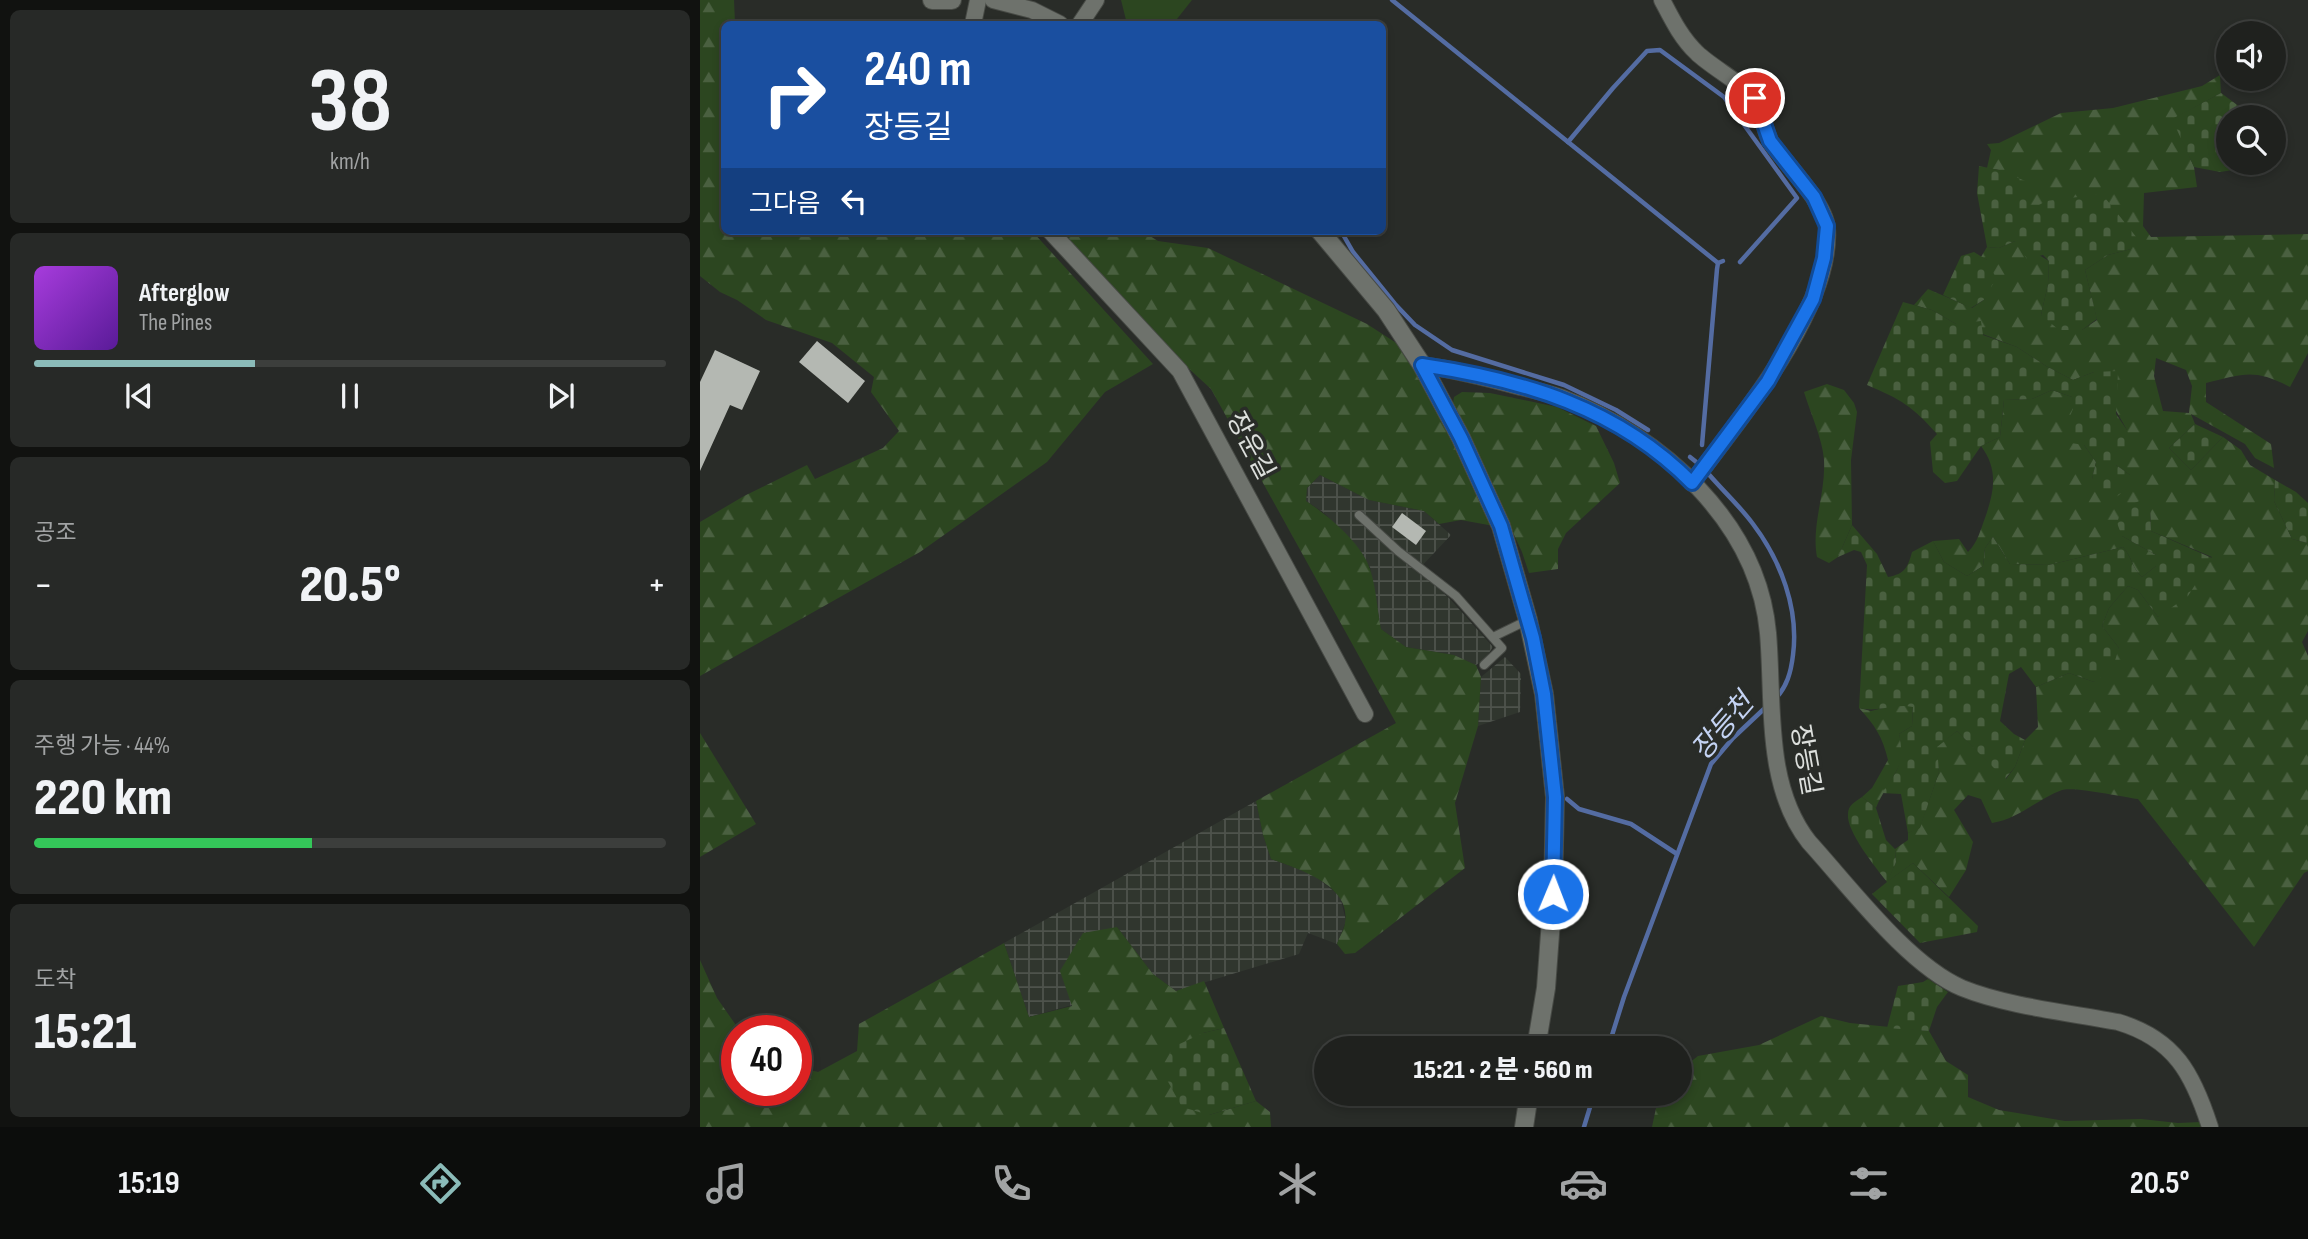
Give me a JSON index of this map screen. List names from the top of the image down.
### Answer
{
  "streets": {
    "street": ["장운길", "장등길"]
  },
  "water": ["장등천"],
  "page": {
    "tile": [
      ["38", "km/h"],
      "공조",
      ["주행 가능 · 44%", "220 km"],
      ["도착", "15:21"]
    ],
    "turn": ["240 m", "장등길"],
    "then": "그다음",
    "song": ["Afterglow", "The Pines"],
    "heat": ["−", "20.5°", "+"],
    "limit": "40",
    "trip": "15:21 · 2 분 · 560 m",
    "tabs": ["15:19", "20.5°"]
  }
}
